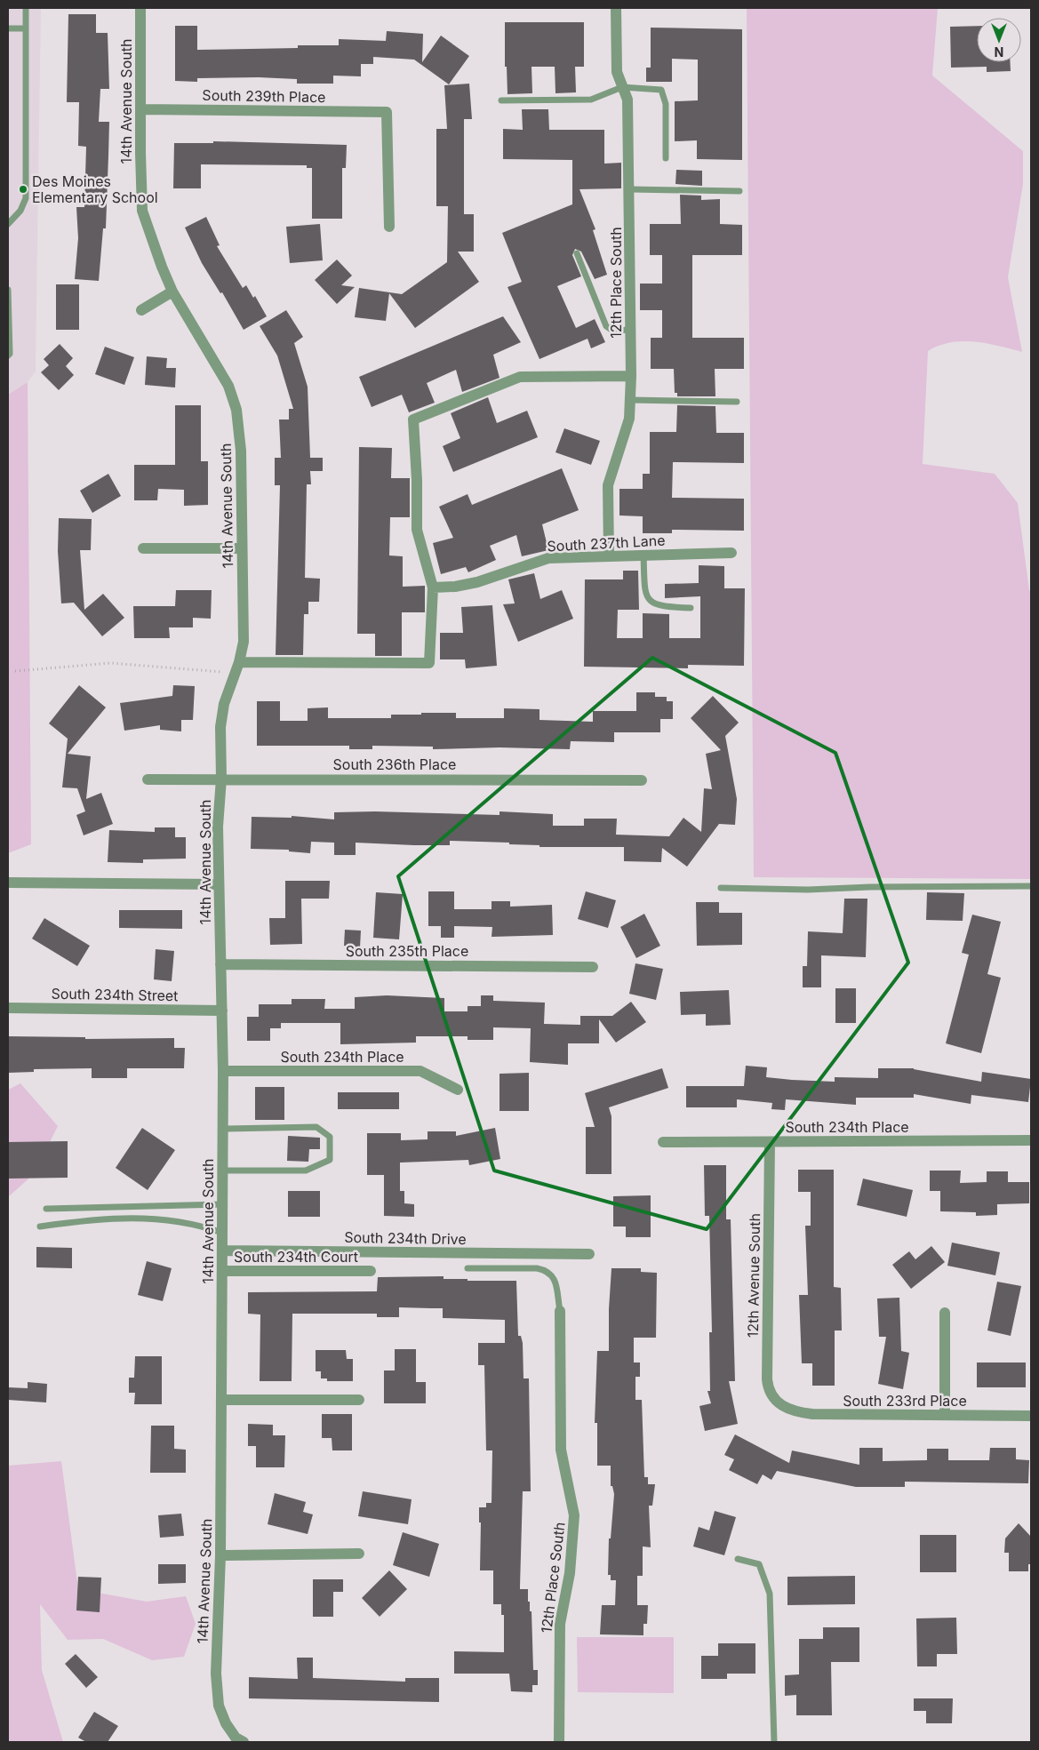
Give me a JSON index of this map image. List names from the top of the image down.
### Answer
{
  "streets": {
    "street": [
      "South 239th Place",
      "14th Avenue South",
      "12th Place South",
      "South 237th Lane",
      "South 236th Place",
      "South 235th Place",
      "South 234th Street",
      "South 234th Place",
      "South 234th Drive",
      "South 234th Court",
      "12th Avenue South",
      "South 233rd Place"
    ]
  },
  "crossings": [
    ["South 239th Place", "14th Avenue South"],
    ["14th Avenue South", "South 236th Place"],
    ["14th Avenue South", "South 235th Place"],
    ["14th Avenue South", "South 234th Street"],
    ["14th Avenue South", "South 234th Place"],
    ["14th Avenue South", "South 234th Drive"],
    ["14th Avenue South", "South 234th Court"],
    ["12th Place South", "South 237th Lane"],
    ["South 234th Place", "12th Avenue South"],
    ["12th Avenue South", "South 233rd Place"]
  ],
  "places": ["Des Moines Elementary School"],
  "north": "bottom"
}
